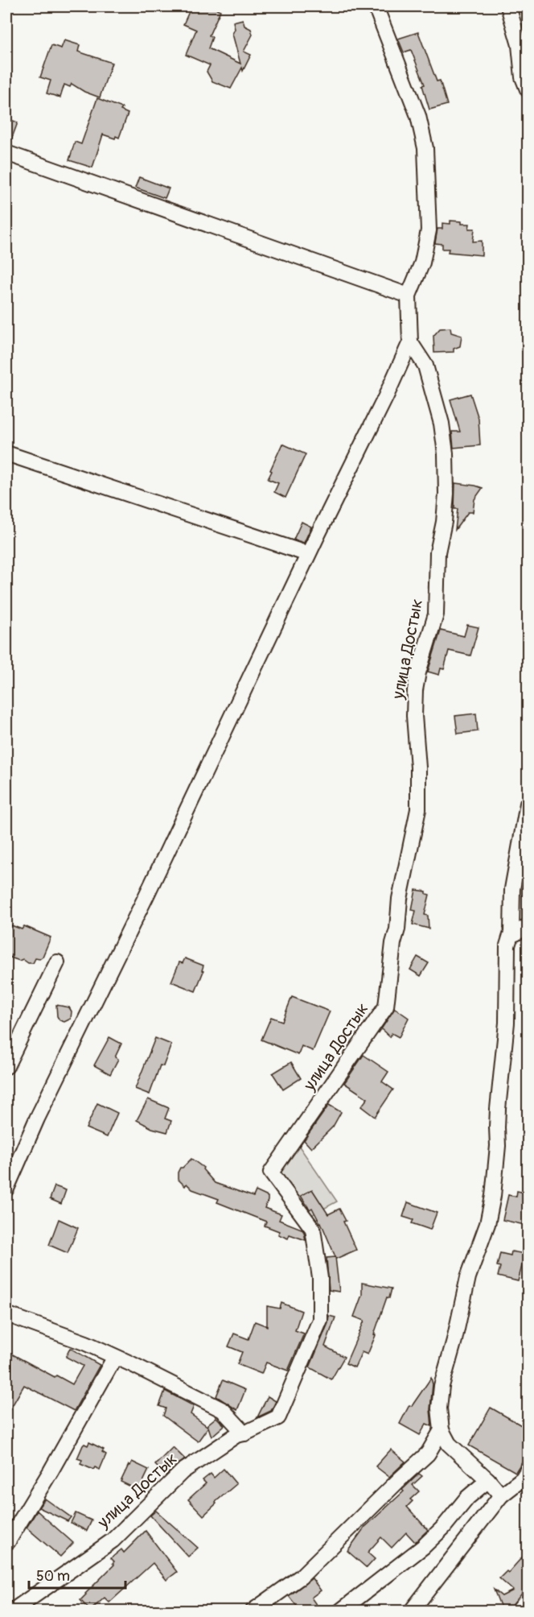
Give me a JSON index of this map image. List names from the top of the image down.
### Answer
{
  "streets": {
    "street": ["улица Достык"]
  },
  "scale_bar": "50 m"
}
